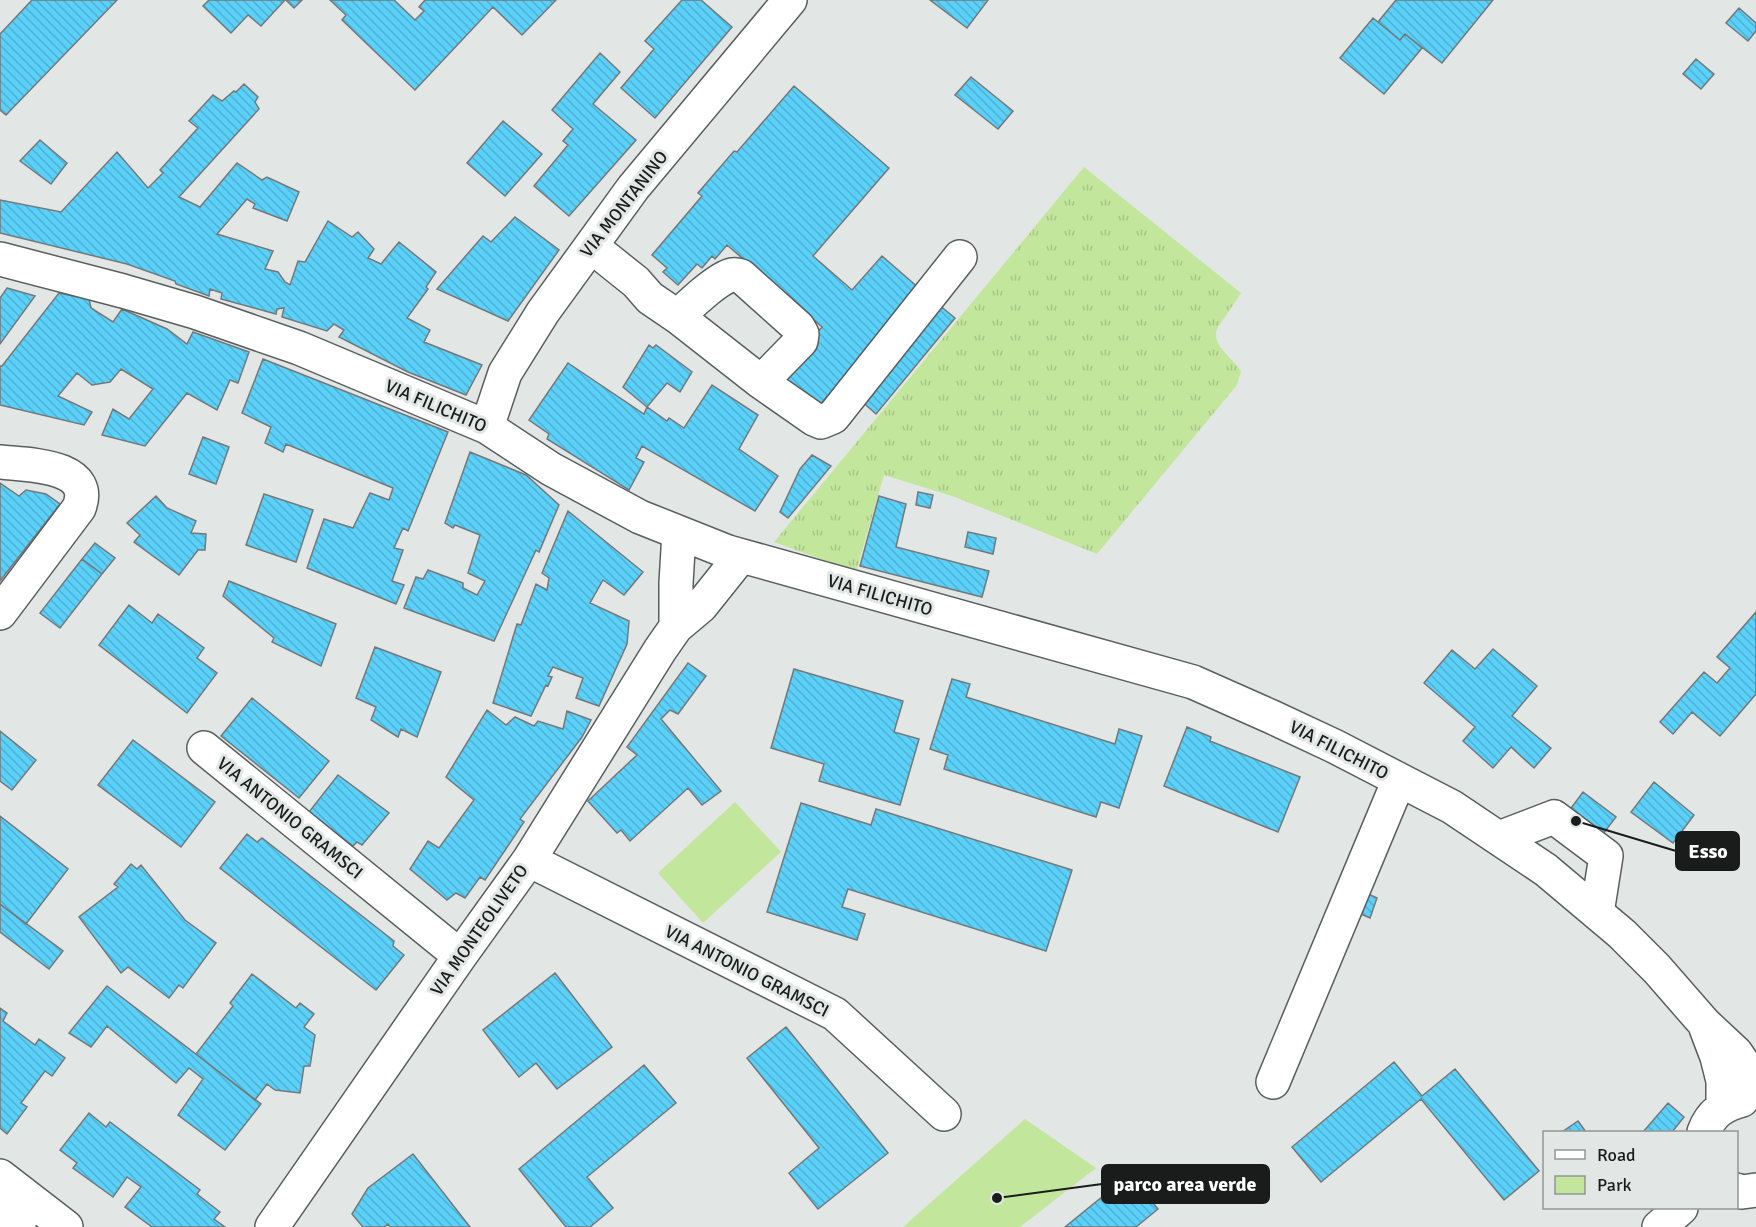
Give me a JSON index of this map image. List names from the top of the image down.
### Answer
{
  "streets": {
    "street": [
      "VIA MONTANINO",
      "VIA FILICHITO",
      "VIA ANTONIO GRAMSCI",
      "VIA MONTEOLIVETO"
    ]
  },
  "crossings": [
    ["VIA MONTANINO", "VIA FILICHITO"],
    ["VIA FILICHITO", "VIA MONTEOLIVETO"],
    ["VIA ANTONIO GRAMSCI", "VIA MONTEOLIVETO"]
  ],
  "places": ["Esso", "parco area verde"],
  "legend": ["Road", "Park"]
}
